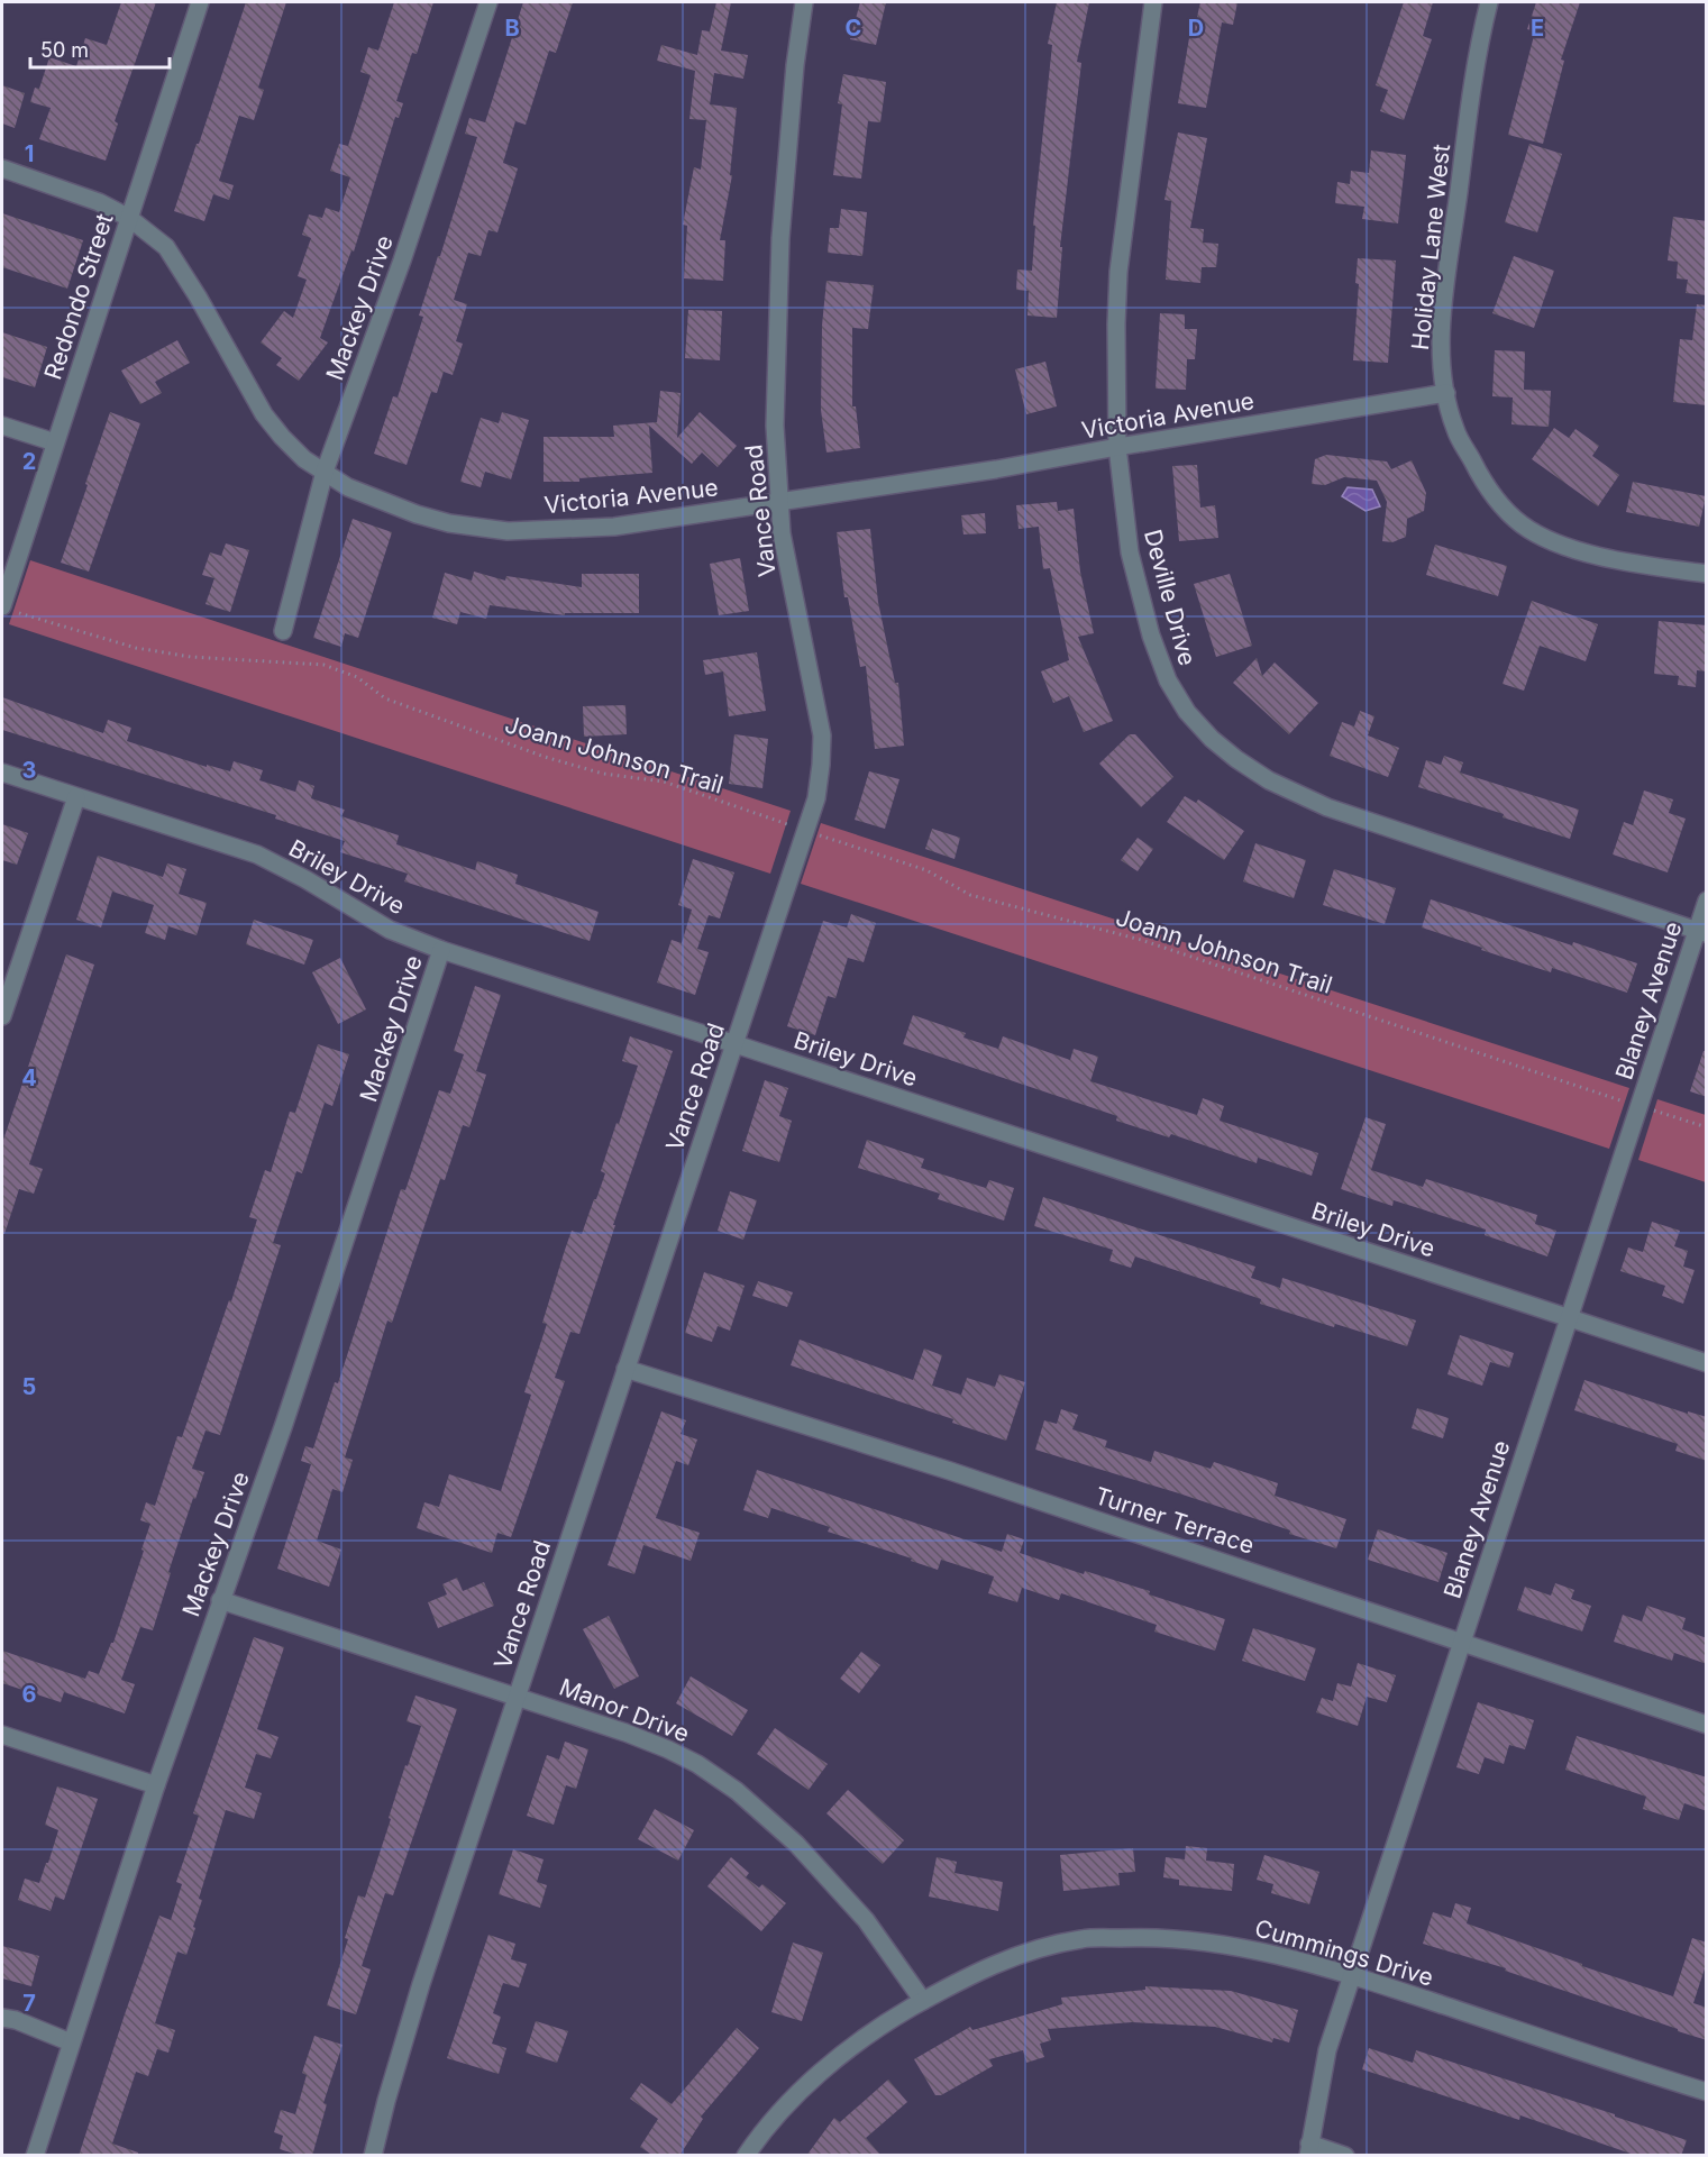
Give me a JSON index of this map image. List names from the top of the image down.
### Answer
{
  "streets": {
    "street": [
      "Holiday Lane West",
      "Redondo Street",
      "Mackey Drive",
      "Victoria Avenue",
      "Vance Road",
      "Deville Drive",
      "Briley Drive",
      "Blaney Avenue",
      "Turner Terrace",
      "Manor Drive",
      "Cummings Drive"
    ],
    "path": ["Joann Johnson Trail"]
  },
  "crossings": [
    ["Holiday Lane West", "Victoria Avenue"],
    ["Redondo Street", "Victoria Avenue"],
    ["Redondo Street", "Joann Johnson Trail"],
    ["Mackey Drive", "Victoria Avenue"],
    ["Mackey Drive", "Briley Drive"],
    ["Mackey Drive", "Manor Drive"],
    ["Victoria Avenue", "Vance Road"],
    ["Victoria Avenue", "Deville Drive"],
    ["Vance Road", "Briley Drive"],
    ["Vance Road", "Turner Terrace"],
    ["Vance Road", "Manor Drive"],
    ["Deville Drive", "Blaney Avenue"],
    ["Briley Drive", "Blaney Avenue"],
    ["Blaney Avenue", "Turner Terrace"],
    ["Blaney Avenue", "Cummings Drive"],
    ["Manor Drive", "Cummings Drive"]
  ],
  "scale_bar": "50 m",
  "grid": {
    "columns": [
      "B",
      "C",
      "D",
      "E"
    ],
    "rows": [
      "1",
      "2",
      "3",
      "4",
      "5",
      "6",
      "7"
    ]
  }
}
